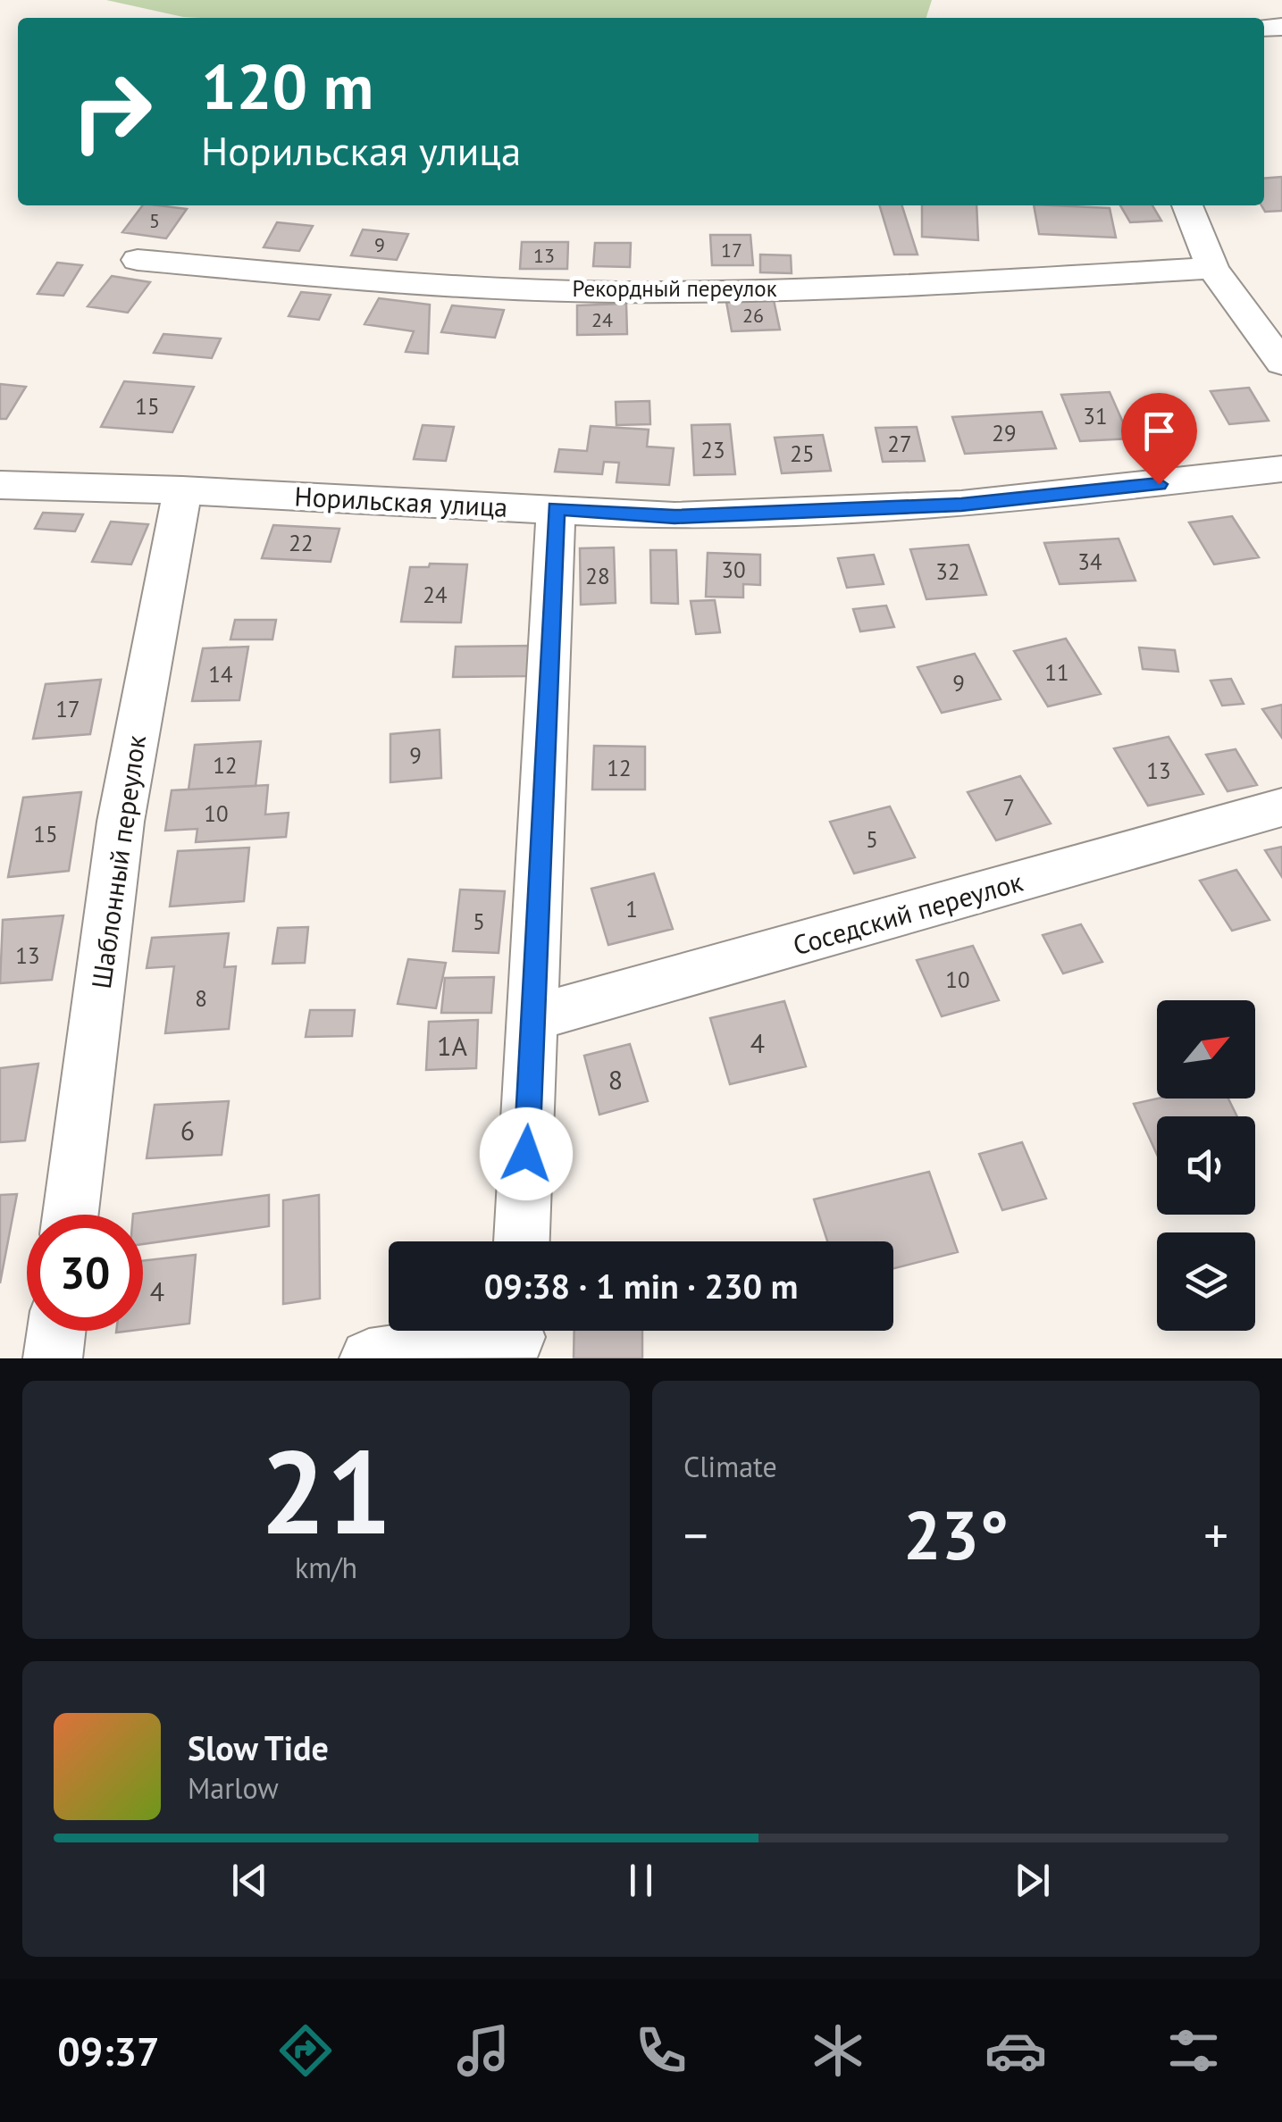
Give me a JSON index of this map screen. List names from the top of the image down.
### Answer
{
  "streets": {
    "street": [
      "Рекордный переулок",
      "Норильская улица",
      "Шаблонный переулок",
      "Соседский переулок"
    ]
  },
  "crossings": [
    ["Норильская улица", "Шаблонный переулок"]
  ],
  "house_numbers": [
    "5",
    "9",
    "17",
    "13",
    "26",
    "24",
    "15",
    "31",
    "29",
    "27",
    "23",
    "25",
    "22",
    "34",
    "30",
    "32",
    "28",
    "24",
    "11",
    "14",
    "9",
    "17",
    "9",
    "12",
    "12",
    "13",
    "7",
    "10",
    "15",
    "5",
    "1",
    "5",
    "13",
    "10",
    "8",
    "4",
    "1А",
    "8",
    "6",
    "4"
  ],
  "north": "top right",
  "page": {
    "turn": ["120 m", "Норильская улица"],
    "limit": "30",
    "trip": "09:38 · 1 min · 230 m",
    "tile": [
      ["21", "km/h"],
      "Climate"
    ],
    "heat": ["−", "23°", "+"],
    "song": ["Slow Tide", "Marlow"],
    "tabs": "09:37"
  }
}
